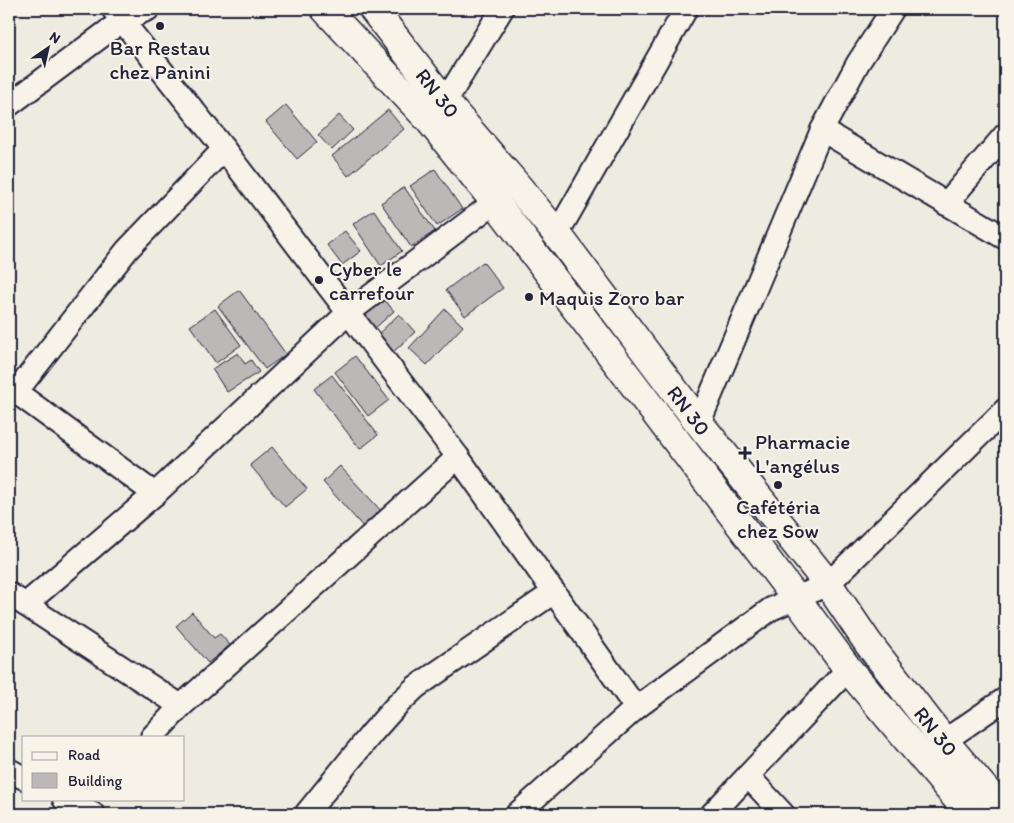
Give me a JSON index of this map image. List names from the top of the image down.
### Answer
{
  "streets": {
    "main road": ["RN 30"]
  },
  "places": {
    "other": [
      "Bar Restau chez Panini",
      "Cyber le carrefour",
      "Maquis Zoro bar",
      "Cafétéria chez Sow"
    ],
    "health": ["Pharmacie L'angélus"]
  },
  "legend": ["Road", "Building"],
  "north": "top right"
}
